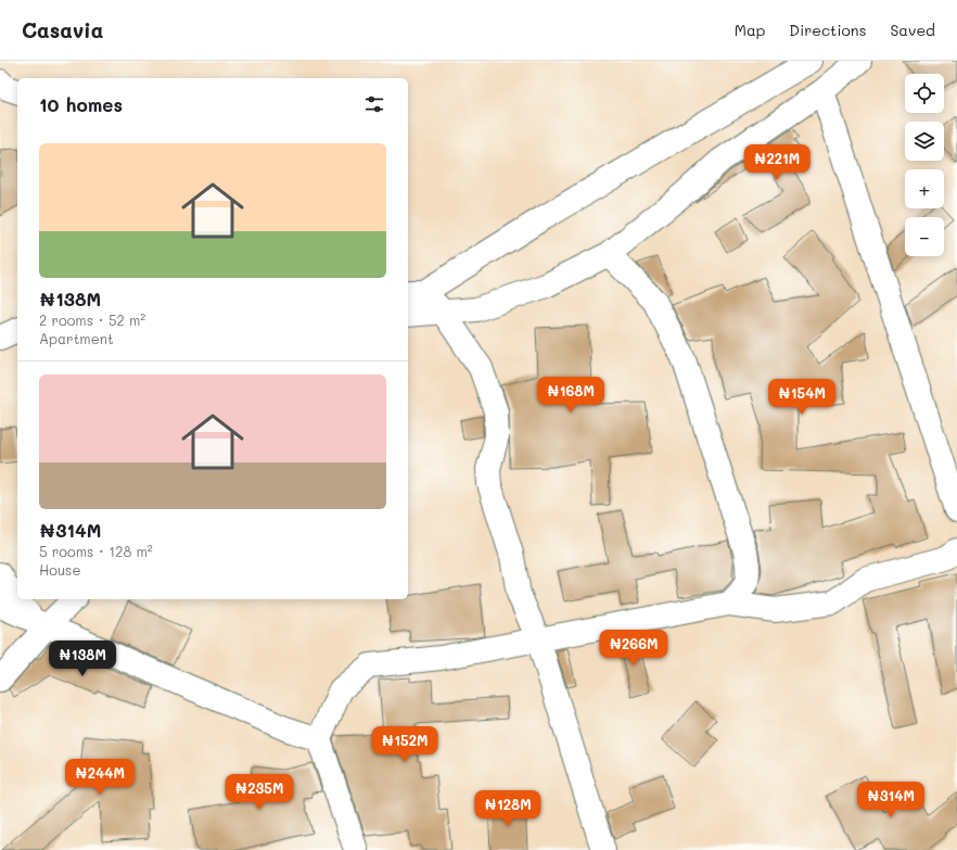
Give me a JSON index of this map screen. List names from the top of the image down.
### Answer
{
  "page": {
    "header": "Casavia",
    "nav": ["Map", "Directions", "Saved"],
    "map_buttons": ["+", "−"],
    "heading": "10 homes",
    "list": [
      {
        "name": "₦138M",
        "note": "2 rooms · 52 m² · Apartment"
      },
      {
        "name": "₦314M",
        "note": "5 rooms · 128 m² · House"
      }
    ],
    "price": [
      "₦221M",
      "₦168M",
      "₦154M",
      "₦266M",
      "₦138M",
      "₦152M",
      "₦244M",
      "₦235M",
      "₦314M",
      "₦128M"
    ]
  }
}
